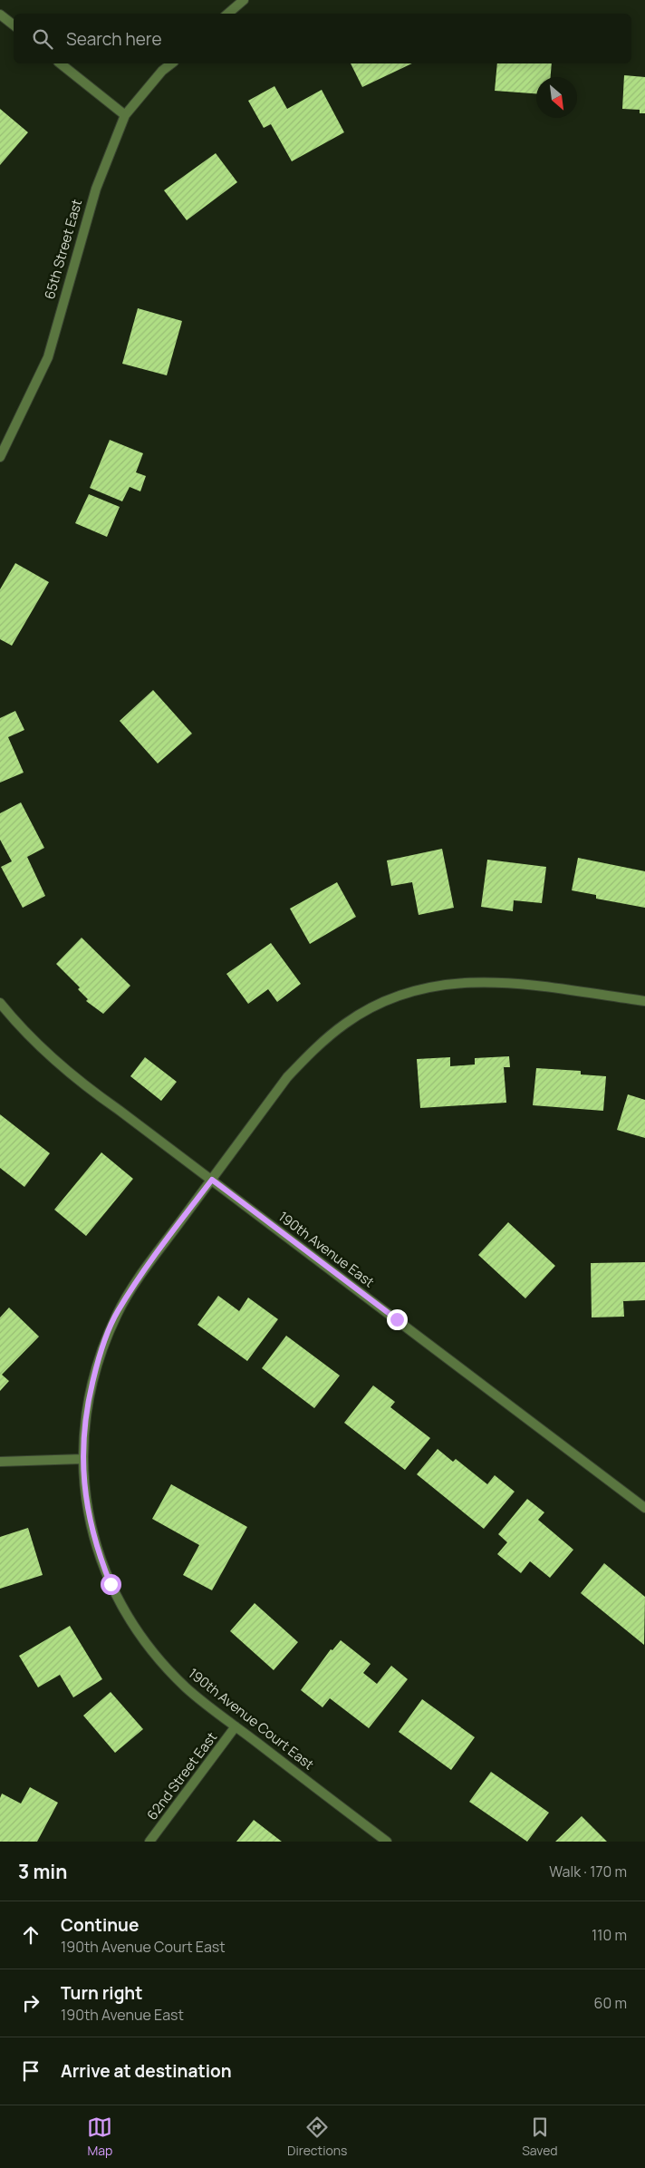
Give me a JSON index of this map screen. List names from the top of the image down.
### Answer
{
  "streets": {
    "street": [
      "65th Street East",
      "190th Avenue East",
      "190th Avenue Court East",
      "62nd Street East"
    ]
  },
  "crossings": [
    ["190th Avenue East", "190th Avenue Court East"],
    ["190th Avenue Court East", "62nd Street East"]
  ],
  "north": "bottom right",
  "page": {
    "search": "Search here",
    "heading": ["3 min", "Walk · 170 m"],
    "list": [
      ["Continue", "190th Avenue Court East", "110 m"],
      ["Turn right", "190th Avenue East", "60 m"],
      "Arrive at destination"
    ],
    "nav": ["Map", "Directions", "Saved"]
  }
}
